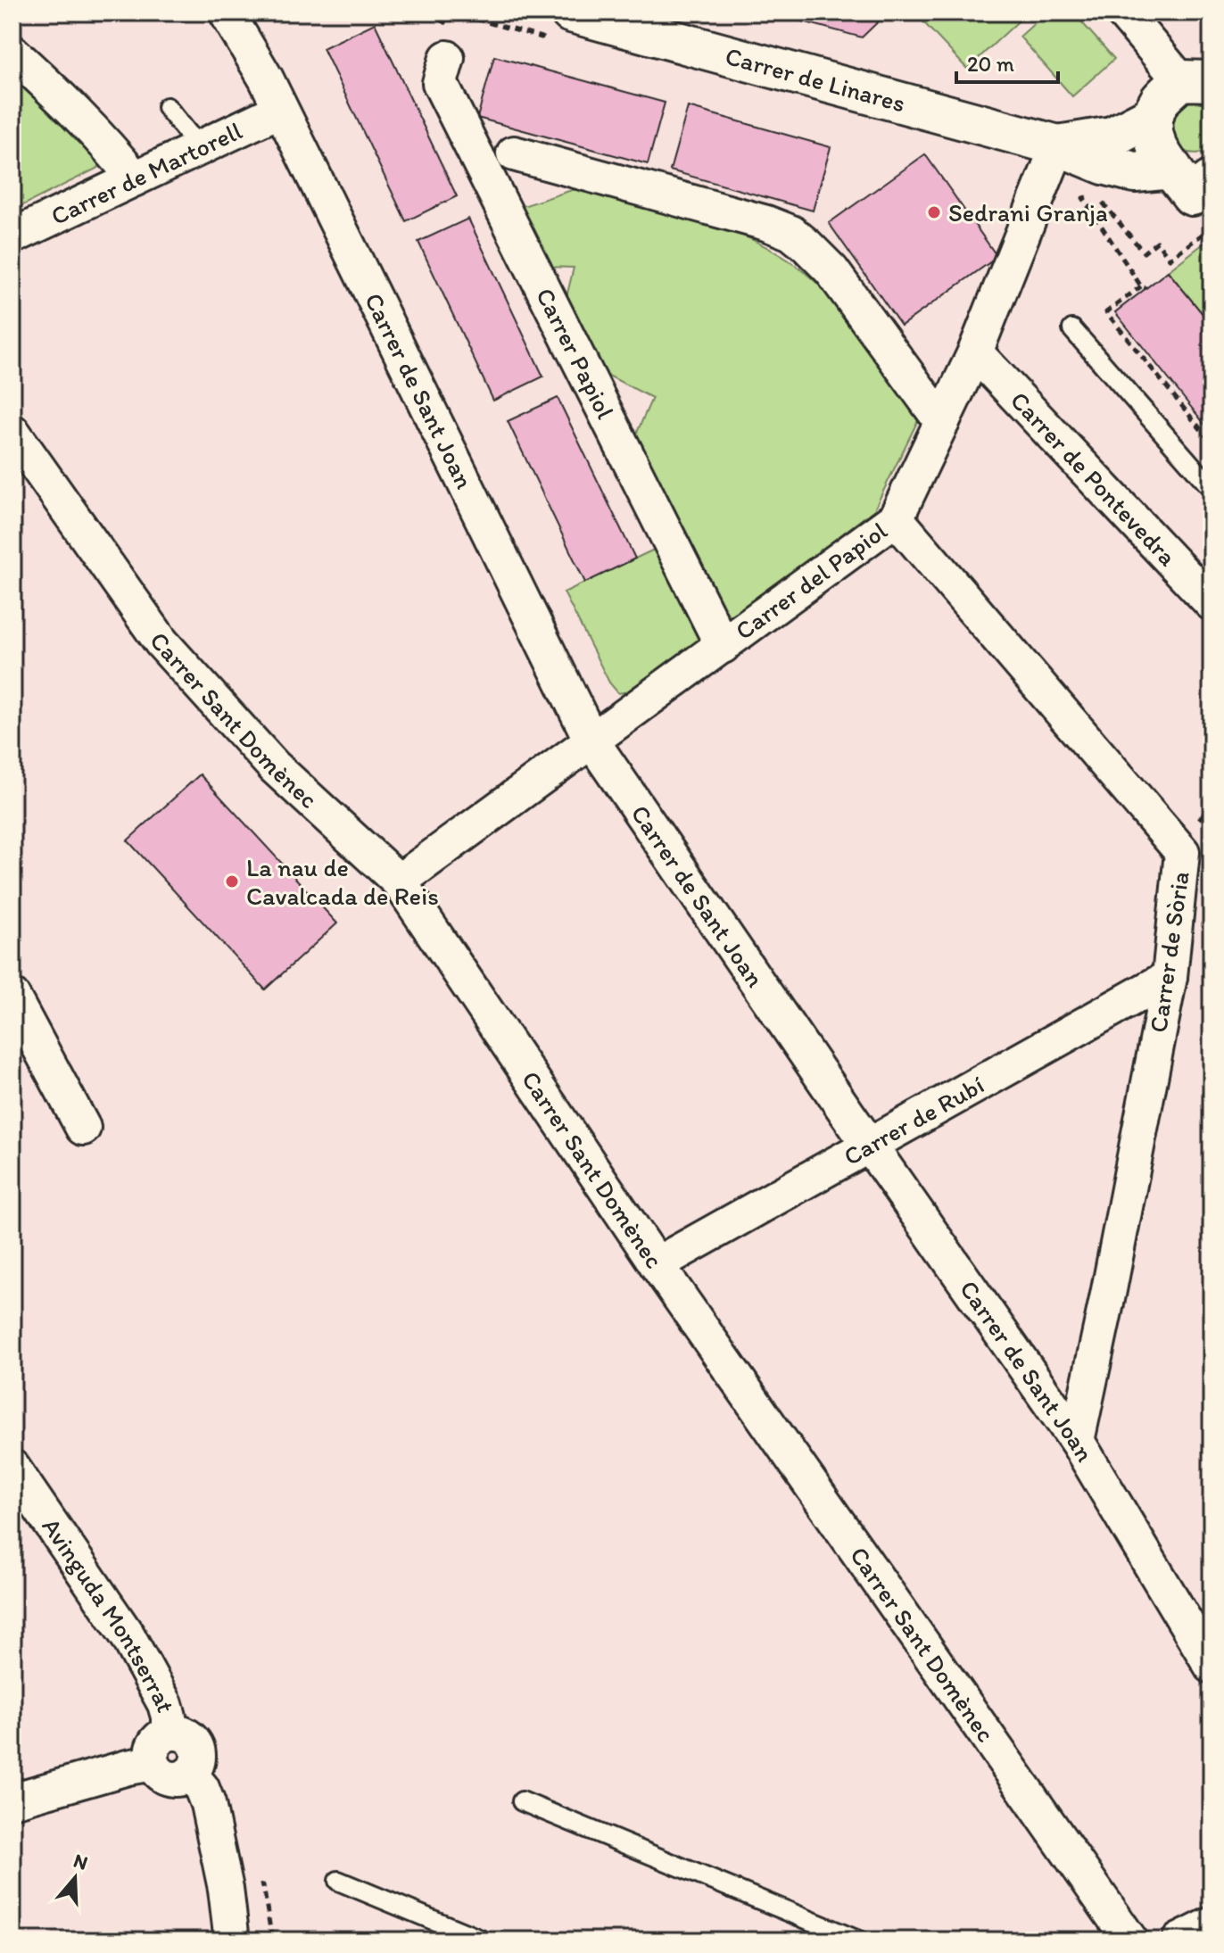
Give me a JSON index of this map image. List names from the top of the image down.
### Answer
{
  "streets": {
    "street": [
      "Carrer de Linares",
      "Carrer de Martorell",
      "Carrer Papiol",
      "Carrer de Sant Joan",
      "Carrer de Pontevedra",
      "Carrer del Papiol",
      "Carrer Sant Domènec",
      "Carrer de Sòria",
      "Carrer de Rubí",
      "Avinguda Montserrat"
    ]
  },
  "crossings": [
    ["Carrer de Linares", "Carrer del Papiol"],
    ["Carrer de Martorell", "Carrer de Sant Joan"],
    ["Carrer Papiol", "Carrer del Papiol"],
    ["Carrer de Sant Joan", "Carrer del Papiol"],
    ["Carrer de Sant Joan", "Carrer de Sòria"],
    ["Carrer de Sant Joan", "Carrer de Rubí"],
    ["Carrer de Pontevedra", "Carrer del Papiol"],
    ["Carrer del Papiol", "Carrer Sant Domènec"],
    ["Carrer del Papiol", "Carrer de Sòria"],
    ["Carrer Sant Domènec", "Carrer de Rubí"],
    ["Carrer de Sòria", "Carrer de Rubí"]
  ],
  "places": ["Sedrani Granja", "La nau de Cavalcada de Reis"],
  "scale_bar": "20 m",
  "north": "top"
}
